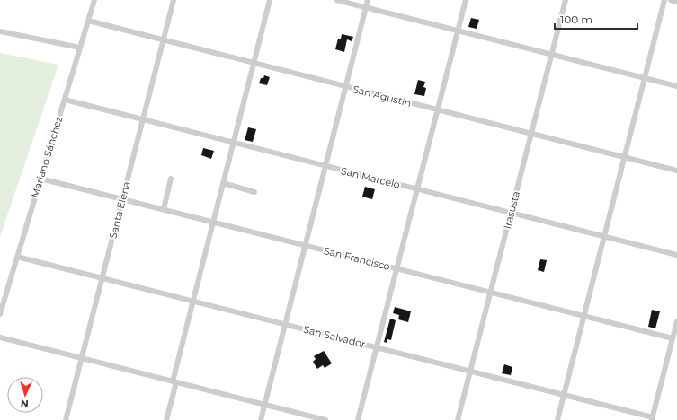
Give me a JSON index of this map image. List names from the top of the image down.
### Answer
{
  "streets": {
    "street": [
      "San Agustín",
      "Mariano Sánchez",
      "San Marcelo",
      "Santa Elena",
      "Irasusta",
      "San Francisco",
      "San Salvador"
    ]
  },
  "crossings": [
    ["San Agustín", "Mariano Sánchez"],
    ["San Agustín", "Santa Elena"],
    ["San Agustín", "Irasusta"],
    ["Mariano Sánchez", "San Marcelo"],
    ["Mariano Sánchez", "San Francisco"],
    ["Mariano Sánchez", "San Salvador"],
    ["San Marcelo", "Santa Elena"],
    ["San Marcelo", "Irasusta"],
    ["Santa Elena", "San Francisco"],
    ["Santa Elena", "San Salvador"],
    ["Irasusta", "San Francisco"],
    ["Irasusta", "San Salvador"]
  ],
  "scale_bar": "100 m",
  "north": "bottom"
}
